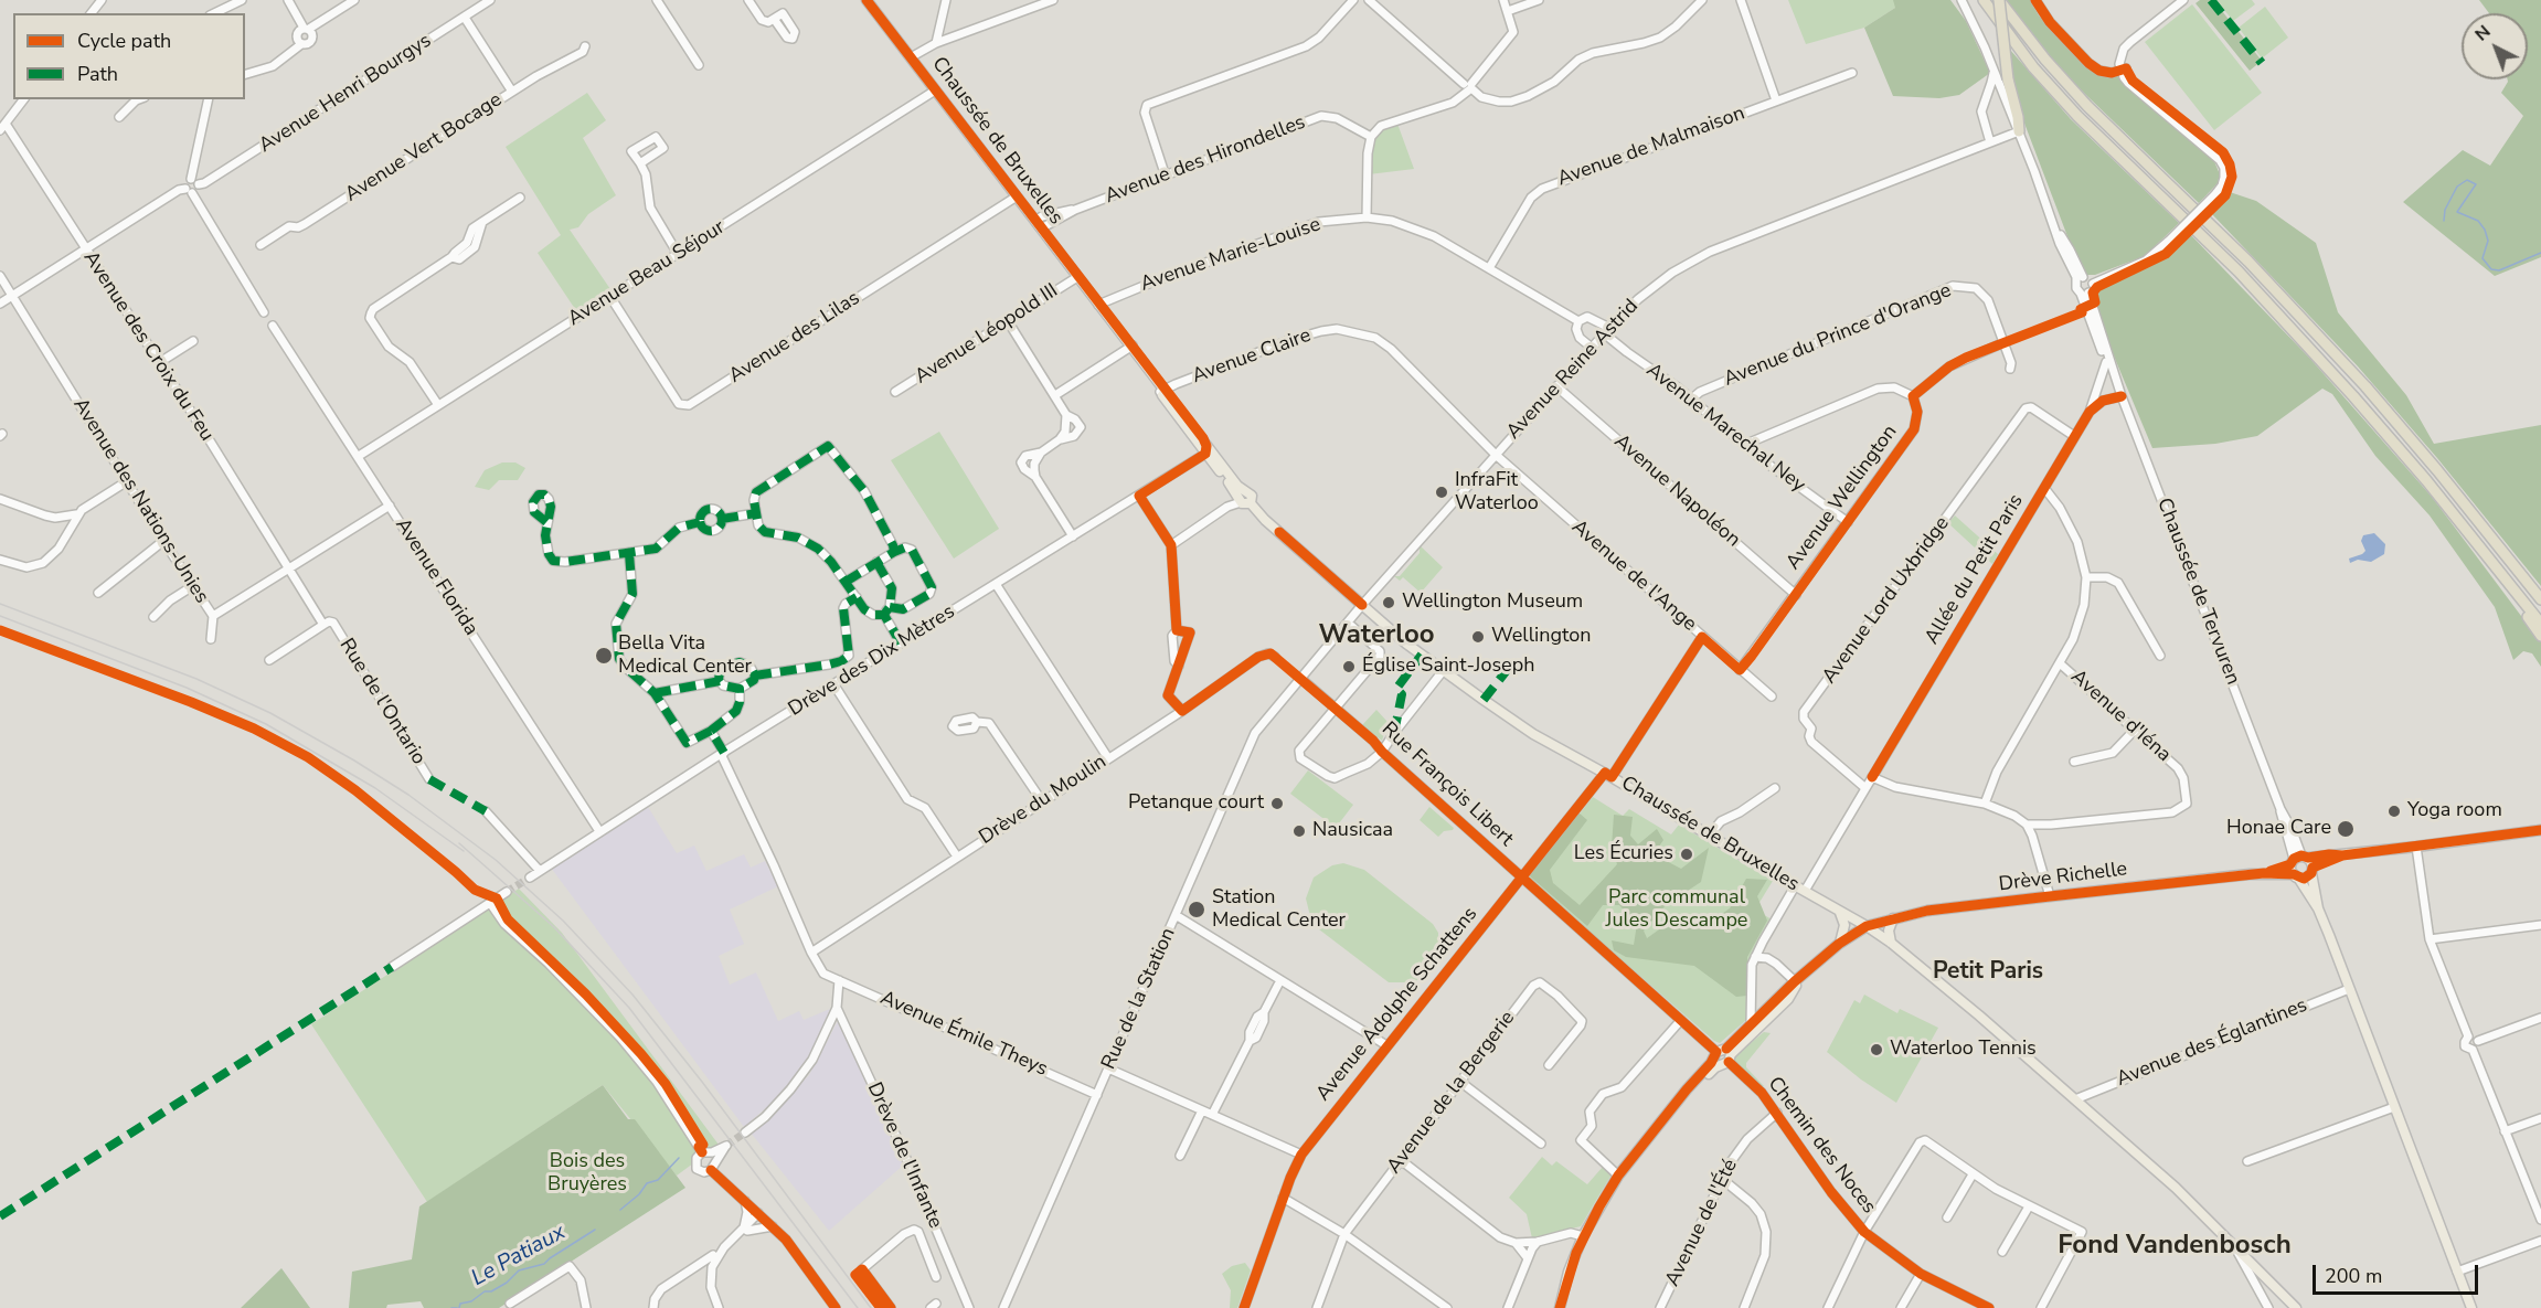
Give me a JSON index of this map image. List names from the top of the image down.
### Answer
{
  "streets": {
    "main road": ["Chaussée de Bruxelles", "Drève Richelle"],
    "street": [
      "Avenue Henri Bourgys",
      "Avenue de Malmaison",
      "Avenue Vert Bocage",
      "Avenue des Hirondelles",
      "Avenue Marie-Louise",
      "Avenue Beau Séjour",
      "Avenue Léopold III",
      "Avenue du Prince d'Orange",
      "Avenue des Lilas",
      "Avenue des Croix du Feu",
      "Avenue Claire",
      "Avenue Reine Astrid",
      "Avenue Marechal Ney",
      "Avenue Napoléon",
      "Avenue Wellington",
      "Avenue des Nations-Unies",
      "Allée du Petit Paris",
      "Avenue de l'Ange",
      "Avenue Florida",
      "Chaussée de Tervuren",
      "Avenue Lord Uxbridge",
      "Drève des Dix Mètres",
      "Rue de l'Ontario",
      "Avenue d'Iéna",
      "Rue François Libert",
      "Drève du Moulin",
      "Rue de la Station",
      "Avenue Adolphe Schattens",
      "Avenue Émile Theys",
      "Avenue des Églantines",
      "Avenue de la Bergerie",
      "Chemin des Noces",
      "Drève de l'Infante",
      "Avenue de l'Été"
    ]
  },
  "crossings": [
    ["Chaussée de Bruxelles", "Avenue des Hirondelles"],
    ["Chaussée de Bruxelles", "Avenue Marie-Louise"],
    ["Chaussée de Bruxelles", "Avenue Beau Séjour"],
    ["Chaussée de Bruxelles", "Avenue Léopold III"],
    ["Chaussée de Bruxelles", "Avenue des Lilas"],
    ["Chaussée de Bruxelles", "Avenue Claire"],
    ["Chaussée de Bruxelles", "Avenue Reine Astrid"],
    ["Chaussée de Bruxelles", "Allée du Petit Paris"],
    ["Chaussée de Bruxelles", "Drève des Dix Mètres"],
    ["Chaussée de Bruxelles", "Drève Richelle"],
    ["Chaussée de Bruxelles", "Rue de la Station"],
    ["Chaussée de Bruxelles", "Avenue Adolphe Schattens"],
    ["Chaussée de Bruxelles", "Avenue des Églantines"],
    ["Avenue de Malmaison", "Avenue Marie-Louise"],
    ["Avenue Marie-Louise", "Avenue Reine Astrid"],
    ["Avenue Marie-Louise", "Avenue Marechal Ney"],
    ["Avenue Beau Séjour", "Avenue des Lilas"],
    ["Avenue Beau Séjour", "Avenue Florida"],
    ["Avenue du Prince d'Orange", "Avenue Marechal Ney"],
    ["Avenue des Croix du Feu", "Avenue des Nations-Unies"],
    ["Avenue des Croix du Feu", "Rue de l'Ontario"],
    ["Avenue Claire", "Avenue Reine Astrid"],
    ["Avenue Claire", "Avenue de l'Ange"],
    ["Avenue Reine Astrid", "Avenue Marechal Ney"],
    ["Avenue Reine Astrid", "Avenue Napoléon"],
    ["Avenue Reine Astrid", "Avenue de l'Ange"],
    ["Avenue Reine Astrid", "Rue de la Station"],
    ["Avenue Marechal Ney", "Avenue Wellington"],
    ["Avenue Napoléon", "Avenue Wellington"],
    ["Avenue Wellington", "Avenue de l'Ange"],
    ["Avenue des Nations-Unies", "Avenue Florida"],
    ["Avenue des Nations-Unies", "Rue de l'Ontario"],
    ["Allée du Petit Paris", "Chaussée de Tervuren"],
    ["Allée du Petit Paris", "Avenue Lord Uxbridge"],
    ["Avenue de l'Ange", "Avenue Adolphe Schattens"],
    ["Avenue Florida", "Drève des Dix Mètres"],
    ["Chaussée de Tervuren", "Drève Richelle"],
    ["Rue François Libert", "Rue de la Station"],
    ["Rue François Libert", "Avenue Adolphe Schattens"],
    ["Rue François Libert", "Chemin des Noces"],
    ["Drève du Moulin", "Avenue Émile Theys"],
    ["Rue de la Station", "Avenue Émile Theys"],
    ["Avenue Émile Theys", "Drève de l'Infante"],
    ["Chemin des Noces", "Avenue de l'Été"]
  ],
  "districts": ["Waterloo", "Petit Paris", "Fond Vandenbosch"],
  "water": ["Le Patiaux"],
  "parks": ["Parc communal Jules Descampe", "Bois des Bruyères"],
  "places": [
    "InfraFit Waterloo",
    "Wellington Museum",
    "Wellington",
    "Bella Vita Medical Center",
    "Église Saint-Joseph",
    "Petanque court",
    "Yoga room",
    "Honae Care",
    "Nausicaa",
    "Les Écuries",
    "Station Medical Center",
    "Waterloo Tennis"
  ],
  "legend": ["Cycle path", "Path"],
  "scale_bar": "200 m",
  "north": "top left"
}
